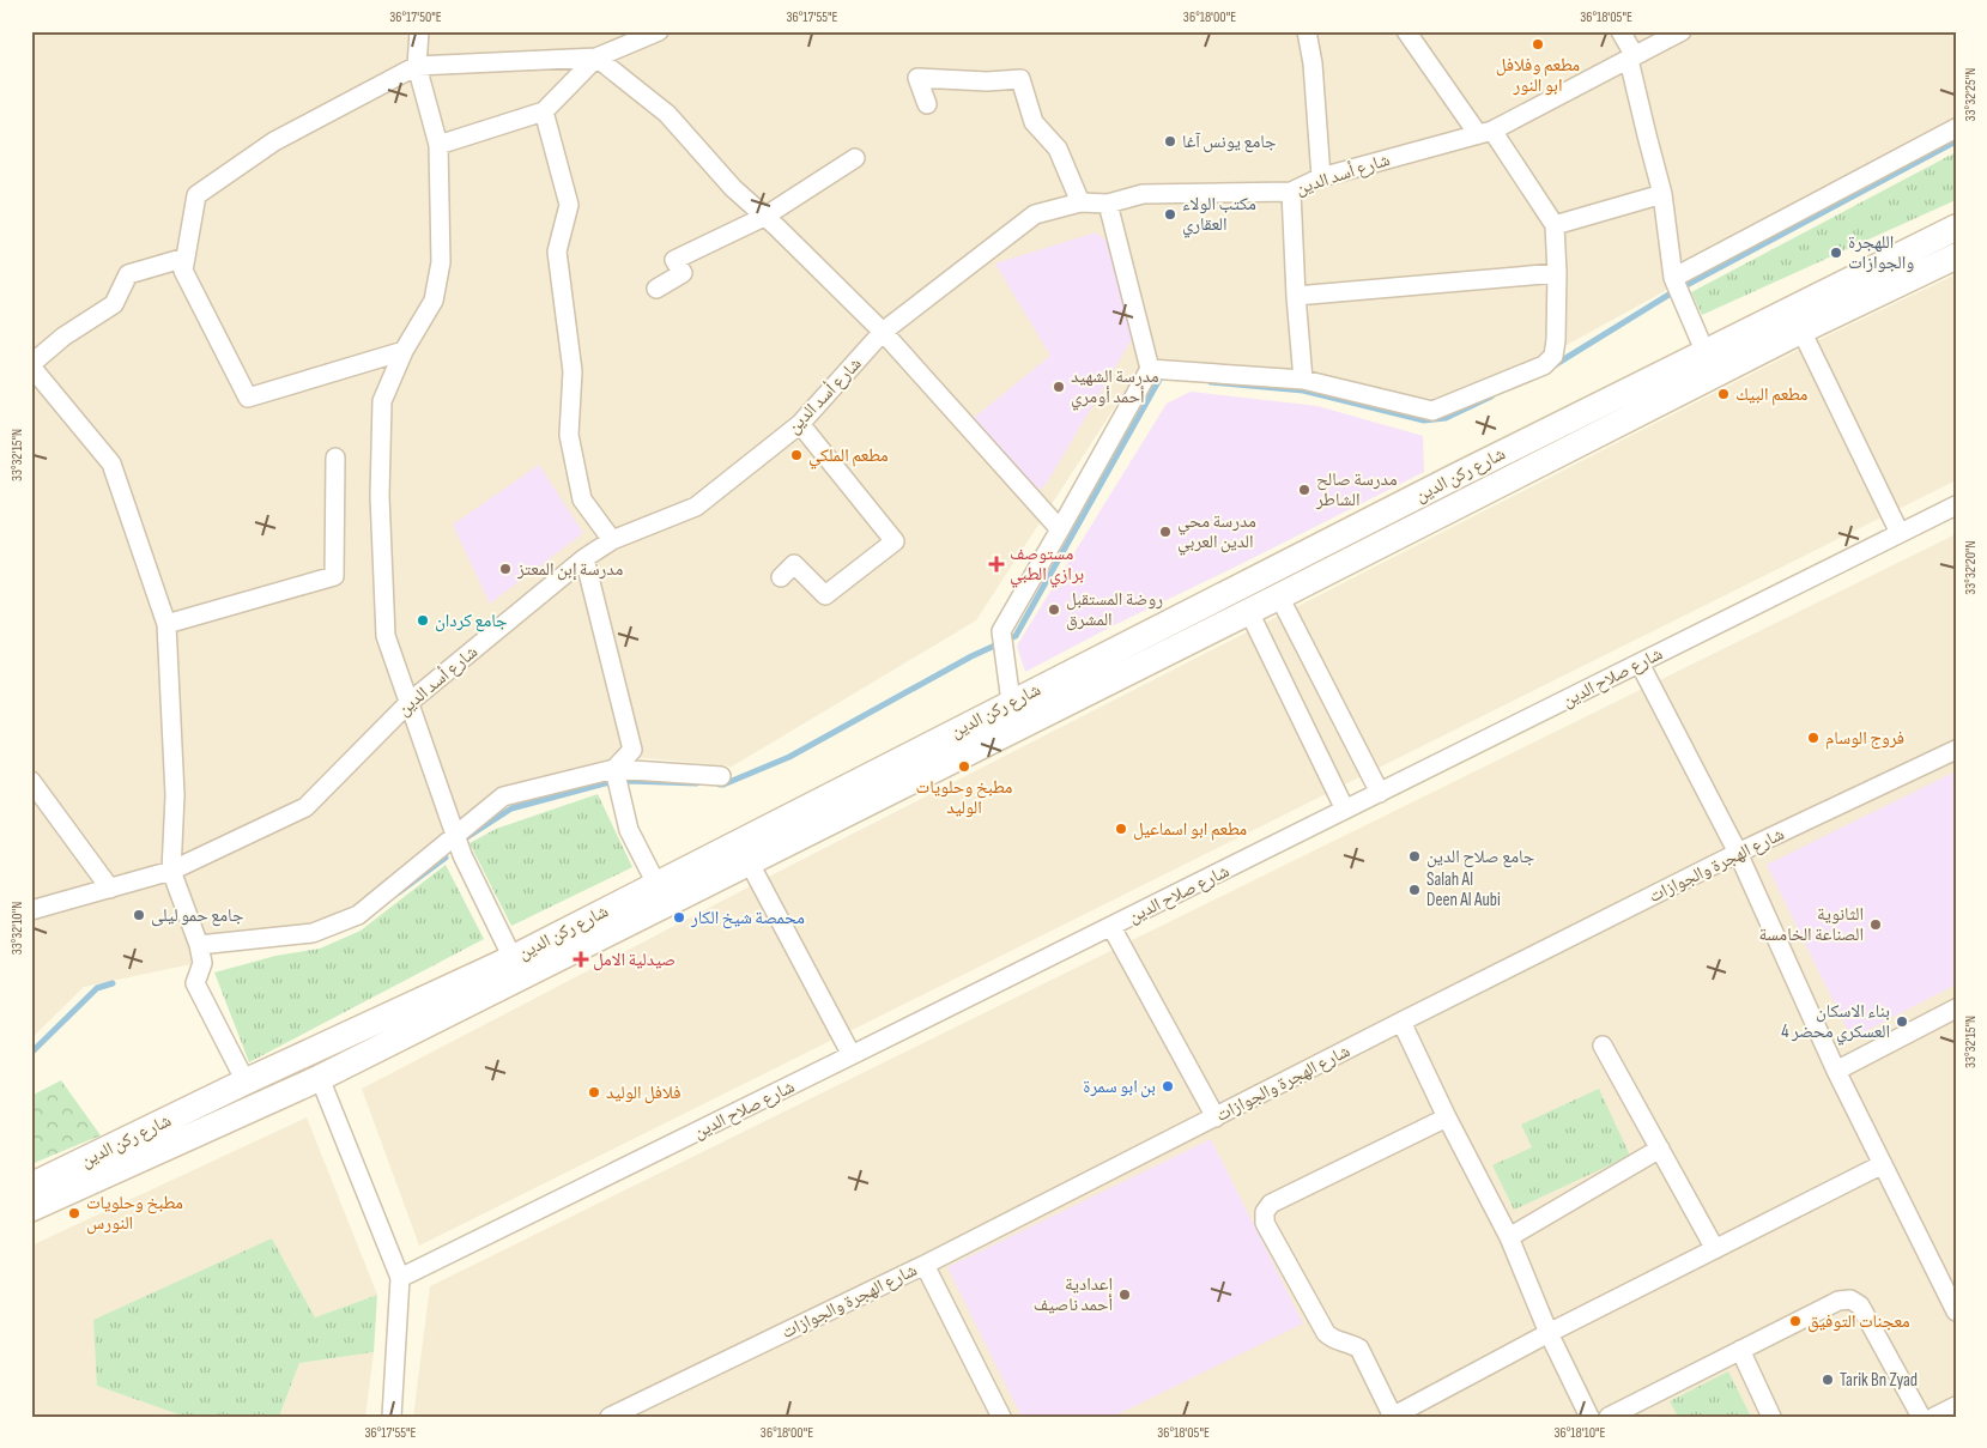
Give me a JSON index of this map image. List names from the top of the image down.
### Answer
{
  "streets": {
    "main road": ["شارع ركن الدين"],
    "street": ["شارع أسد الدين", "شارع صلاح الدين", "شارع الهجرة والجوازات"]
  },
  "places": {
    "other": [
      "مطعم وفلافل ابو النور",
      "جامع يونس آغا",
      "مكتب الولاء العقاري",
      "اللهجرة والجوازات",
      "مدرسة الشهيد أحمد أومري",
      "مطعم البيك",
      "مطعم الملكي",
      "مدرسة صالح الشاطر",
      "مدرسة محي الدين العربي",
      "مدرسة إبن المعتز",
      "روضة المستقبل المشرق",
      "جامع كردان",
      "فروج الوسام",
      "مطبخ وحلويات الوليد",
      "مطعم ابو اسماعيل",
      "جامع صلاح الدين",
      "Salah Al Deen Al Aubi",
      "جامع حمو ليلى",
      "محمصة شيخ الكار",
      "الثانوية الصناعة الخامسة",
      "بناء الاسكان العسكري محضر 4",
      "بن ابو سمرة",
      "فلافل الوليد",
      "مطبخ وحلويات النورس",
      "إعدادية أحمد ناصيف",
      "معجنات التوفيق",
      "Tarik Bn Zyad"
    ],
    "health": ["مستوصف برازي الطبي", "صيدلية الامل"]
  },
  "coordinates": [
    "36°17'50\"E",
    "36°17'55\"E",
    "36°18'00\"E",
    "36°18'05\"E",
    "33°32'25\"N",
    "33°32'15\"N",
    "33°32'20\"N",
    "33°32'10\"N",
    "36°18'10\"E"
  ]
}
